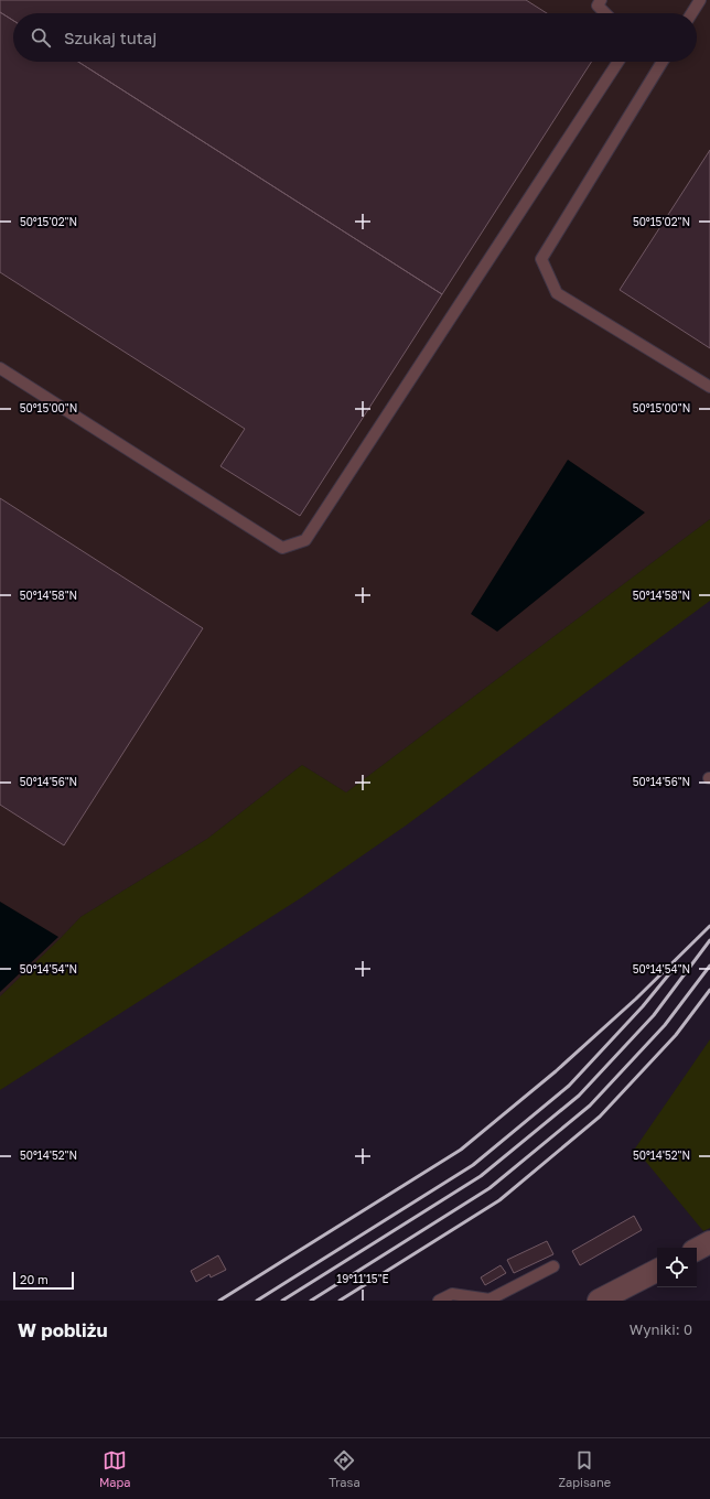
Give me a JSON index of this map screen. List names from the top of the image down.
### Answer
{
  "scale_bar": "20 m",
  "page": {
    "search": "Szukaj tutaj",
    "scale": "20 m",
    "heading": ["W pobliżu", "Wyniki: 0"],
    "nav": ["Mapa", "Trasa", "Zapisane"]
  },
  "coordinates": [
    "50°15'02\"N",
    "50°15'00\"N",
    "50°14'58\"N",
    "50°14'56\"N",
    "50°14'54\"N",
    "50°14'52\"N",
    "19°11'15\"E"
  ]
}
